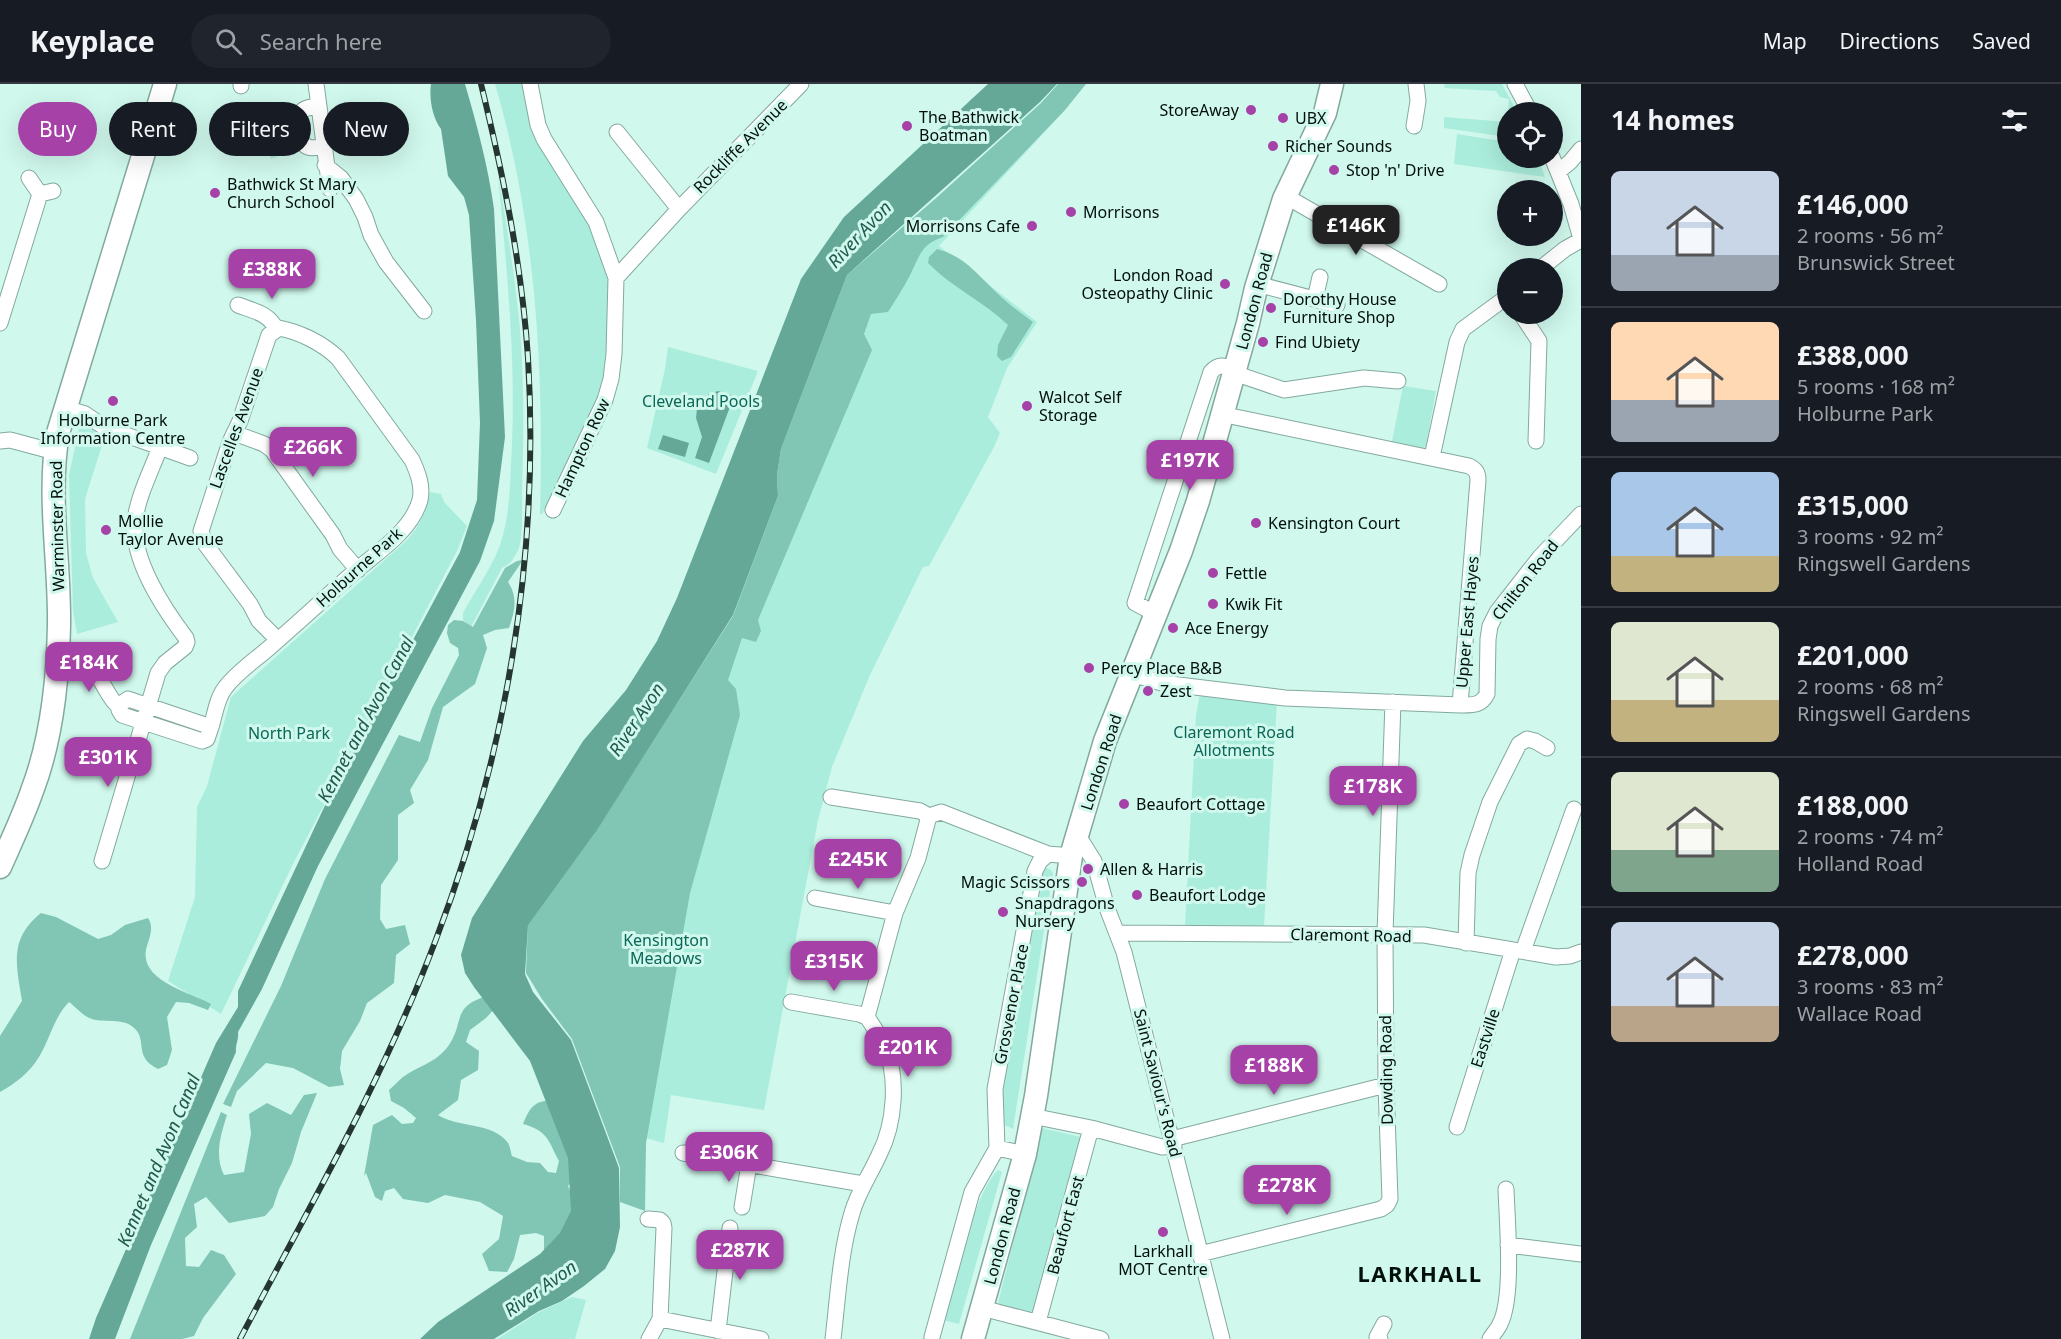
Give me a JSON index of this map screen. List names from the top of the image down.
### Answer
{
  "streets": {
    "highway": ["London Road", "Warminster Road"],
    "street": [
      "Rockliffe Avenue",
      "Lascelles Avenue",
      "Hampton Row",
      "Holburne Park",
      "Chilton Road",
      "Upper East Hayes",
      "Claremont Road",
      "Grosvenor Place",
      "Eastville",
      "Dowding Road",
      "Saint Saviour's Road",
      "Beaufort East"
    ]
  },
  "crossings": [
    ["Rockliffe Avenue", "Hampton Row"],
    ["London Road", "Upper East Hayes"],
    ["London Road", "Saint Saviour's Road"],
    ["Lascelles Avenue", "Holburne Park"],
    ["Chilton Road", "Upper East Hayes"],
    ["Upper East Hayes", "Dowding Road"],
    ["Claremont Road", "Eastville"],
    ["Claremont Road", "Dowding Road"],
    ["Claremont Road", "Saint Saviour's Road"],
    ["Dowding Road", "Saint Saviour's Road"]
  ],
  "districts": ["LARKHALL"],
  "water": ["River Avon", "Kennet and Avon Canal"],
  "parks": [
    "Cleveland Pools",
    "Claremont Road Allotments",
    "North Park",
    "Kensington Meadows"
  ],
  "places": [
    "StoreAway",
    "UBX",
    "The Bathwick Boatman",
    "Richer Sounds",
    "Stop 'n' Drive",
    "Bathwick St Mary Church School",
    "Morrisons",
    "Morrisons Cafe",
    "London Road Osteopathy Clinic",
    "Dorothy House Furniture Shop",
    "Find Ubiety",
    "Holburne Park Information Centre",
    "Walcot Self Storage",
    "Kensington Court",
    "Mollie Taylor Avenue",
    "Fettle",
    "Kwik Fit",
    "Ace Energy",
    "Percy Place B&B",
    "Zest",
    "Beaufort Cottage",
    "Allen & Harris",
    "Magic Scissors",
    "Beaufort Lodge",
    "Snapdragons Nursery",
    "Larkhall MOT Centre"
  ],
  "page": {
    "header": "Keyplace",
    "search": "Search here",
    "nav": ["Map", "Directions", "Saved"],
    "heading": "14 homes",
    "map_buttons": ["+", "−"],
    "chip": [
      "Buy",
      "Rent",
      "Filters",
      "New"
    ],
    "list": [
      {
        "name": "£146,000",
        "note": "2 rooms · 56 m² · Brunswick Street"
      },
      {
        "name": "£388,000",
        "note": "5 rooms · 168 m² · Holburne Park"
      },
      {
        "name": "£315,000",
        "note": "3 rooms · 92 m² · Ringswell Gardens"
      },
      {
        "name": "£201,000",
        "note": "2 rooms · 68 m² · Ringswell Gardens"
      },
      {
        "name": "£188,000",
        "note": "2 rooms · 74 m² · Holland Road"
      },
      {
        "name": "£278,000",
        "note": "3 rooms · 83 m² · Wallace Road"
      }
    ],
    "price": [
      "£146K",
      "£388K",
      "£266K",
      "£197K",
      "£184K",
      "£301K",
      "£178K",
      "£245K",
      "£315K",
      "£201K",
      "£188K",
      "£306K",
      "£278K",
      "£287K"
    ]
  }
}
